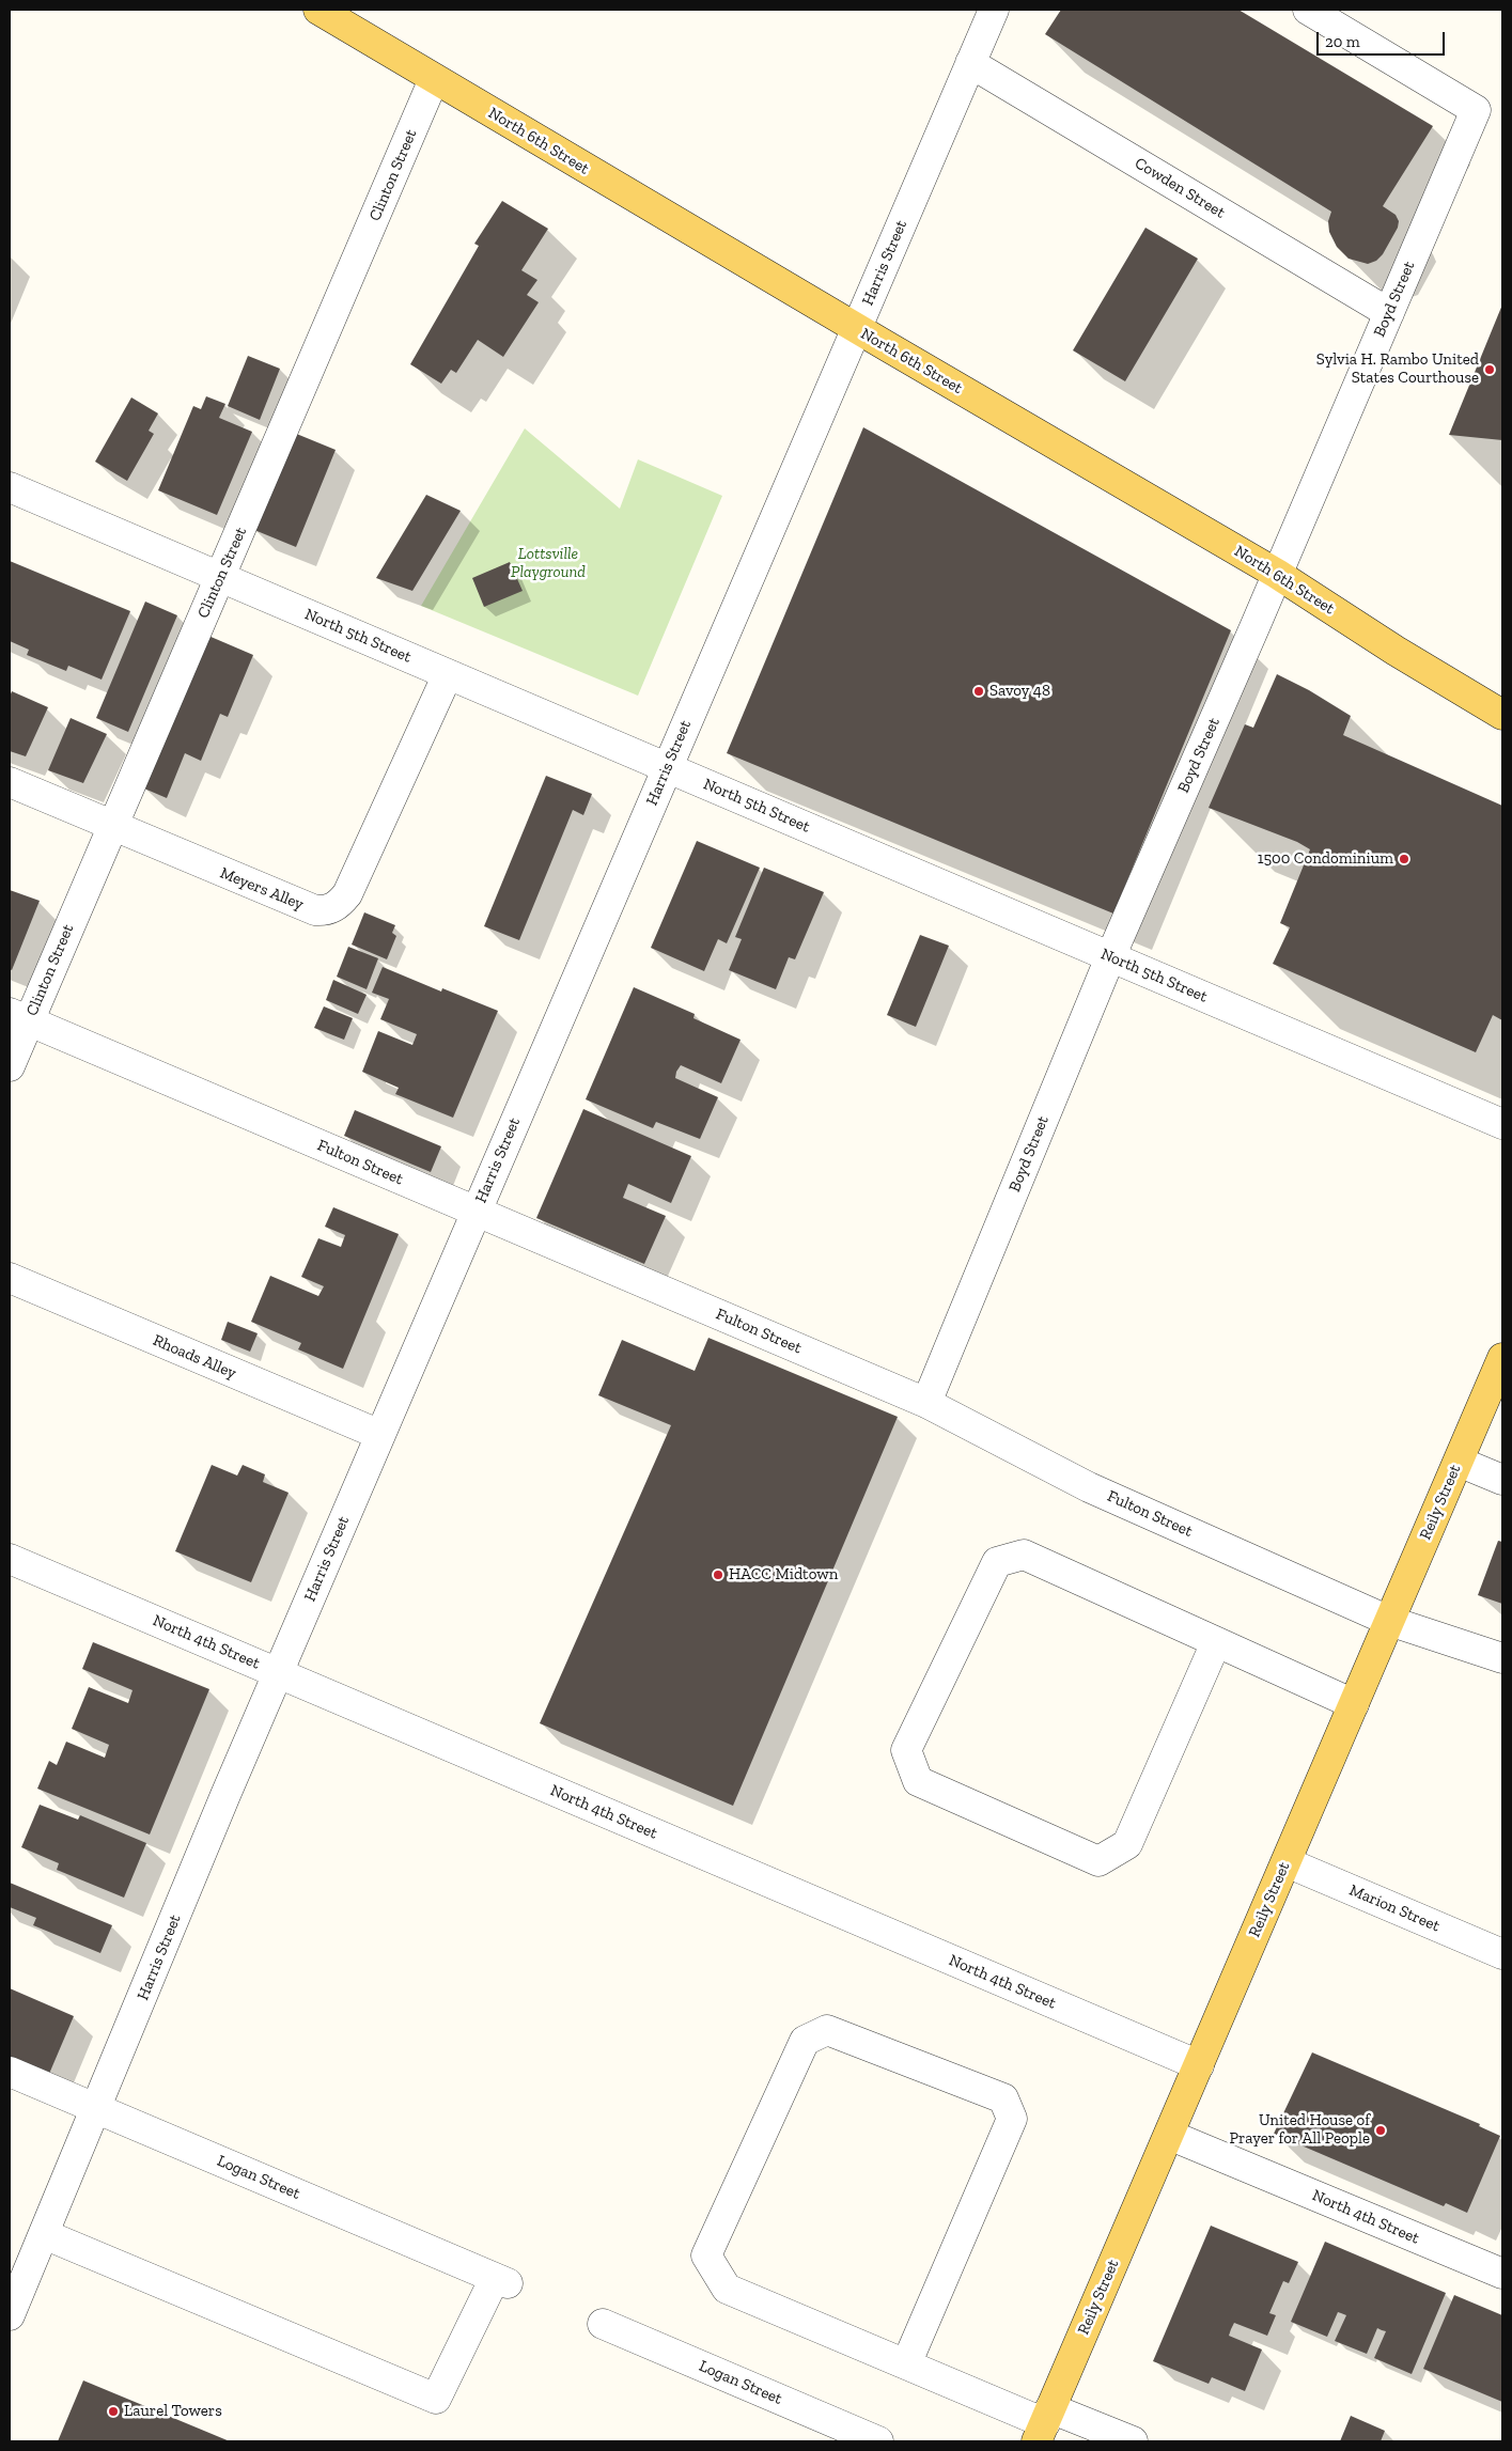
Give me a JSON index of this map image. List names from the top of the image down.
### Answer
{
  "streets": {
    "main road": ["North 6th Street", "Reily Street"],
    "street": [
      "Clinton Street",
      "Cowden Street",
      "Harris Street",
      "Boyd Street",
      "North 5th Street",
      "Meyers Alley",
      "Fulton Street",
      "Rhoads Alley",
      "North 4th Street",
      "Marion Street",
      "Logan Street"
    ]
  },
  "crossings": [
    ["North 6th Street", "Clinton Street"],
    ["North 6th Street", "Harris Street"],
    ["North 6th Street", "Boyd Street"],
    ["Clinton Street", "North 5th Street"],
    ["Clinton Street", "Meyers Alley"],
    ["Clinton Street", "Fulton Street"],
    ["Cowden Street", "Harris Street"],
    ["Cowden Street", "Boyd Street"],
    ["Harris Street", "North 5th Street"],
    ["Harris Street", "Fulton Street"],
    ["Harris Street", "Rhoads Alley"],
    ["Harris Street", "North 4th Street"],
    ["Harris Street", "Logan Street"],
    ["Boyd Street", "North 5th Street"],
    ["Boyd Street", "Fulton Street"],
    ["North 5th Street", "Meyers Alley"],
    ["Fulton Street", "Reily Street"],
    ["Reily Street", "North 4th Street"],
    ["Reily Street", "Marion Street"]
  ],
  "parks": ["Lottsville Playground"],
  "places": [
    "Sylvia H. Rambo United States Courthouse",
    "Savoy 48",
    "1500 Condominium",
    "HACC Midtown",
    "United House of Prayer for All People",
    "Laurel Towers"
  ],
  "scale_bar": "20 m"
}
